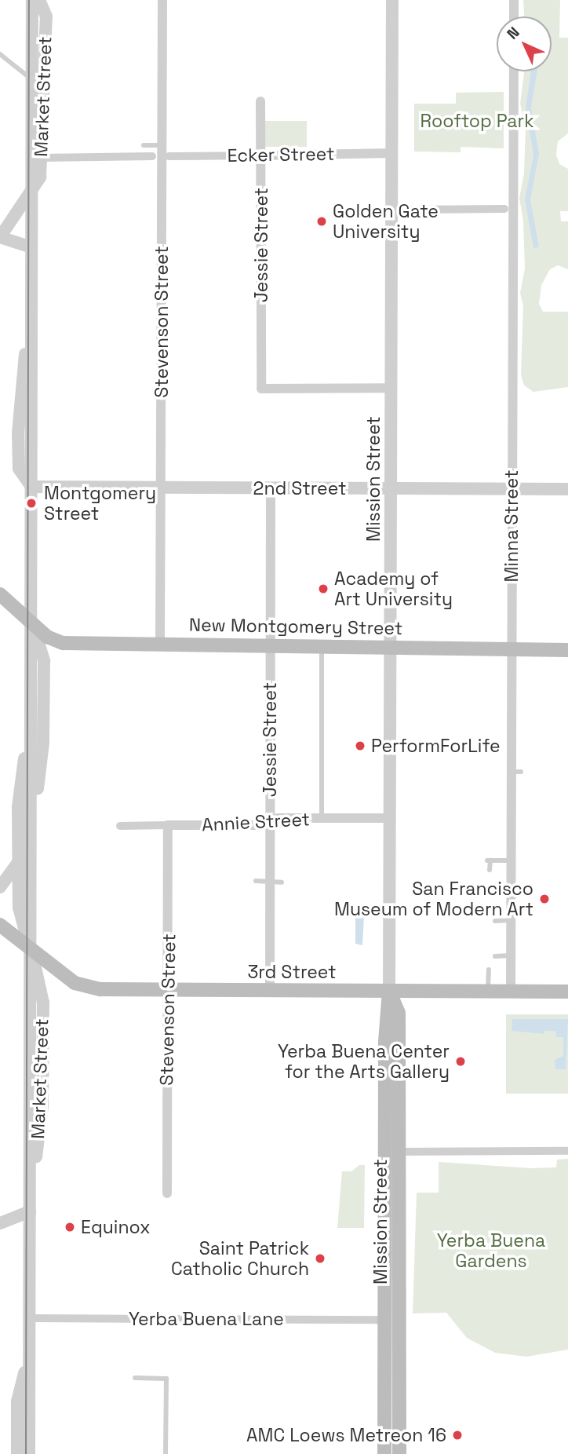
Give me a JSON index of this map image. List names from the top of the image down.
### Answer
{
  "streets": {
    "main road": ["Mission Street", "New Montgomery Street", "3rd Street"],
    "street": [
      "Market Street",
      "Ecker Street",
      "Jessie Street",
      "Stevenson Street",
      "2nd Street",
      "Minna Street",
      "Annie Street",
      "Yerba Buena Lane"
    ]
  },
  "crossings": [
    ["Market Street", "2nd Street"],
    ["Market Street", "New Montgomery Street"],
    ["Market Street", "3rd Street"],
    ["Market Street", "Yerba Buena Lane"],
    ["Ecker Street", "Jessie Street"],
    ["Ecker Street", "Mission Street"],
    ["Jessie Street", "Mission Street"],
    ["Jessie Street", "2nd Street"],
    ["Jessie Street", "New Montgomery Street"],
    ["Jessie Street", "Annie Street"],
    ["Jessie Street", "3rd Street"],
    ["Stevenson Street", "2nd Street"],
    ["Stevenson Street", "New Montgomery Street"],
    ["Stevenson Street", "Annie Street"],
    ["Stevenson Street", "3rd Street"],
    ["Mission Street", "2nd Street"],
    ["Mission Street", "New Montgomery Street"],
    ["Mission Street", "Annie Street"],
    ["Mission Street", "3rd Street"],
    ["Mission Street", "Yerba Buena Lane"],
    ["2nd Street", "Minna Street"],
    ["Minna Street", "New Montgomery Street"],
    ["Minna Street", "3rd Street"]
  ],
  "parks": ["Rooftop Park", "Yerba Buena Gardens"],
  "places": [
    "Golden Gate University",
    "Montgomery Street",
    "Academy of Art University",
    "PerformForLife",
    "San Francisco Museum of Modern Art",
    "Yerba Buena Center for the Arts Gallery",
    "Equinox",
    "Saint Patrick Catholic Church",
    "AMC Loews Metreon 16"
  ],
  "north": "top left"
}
